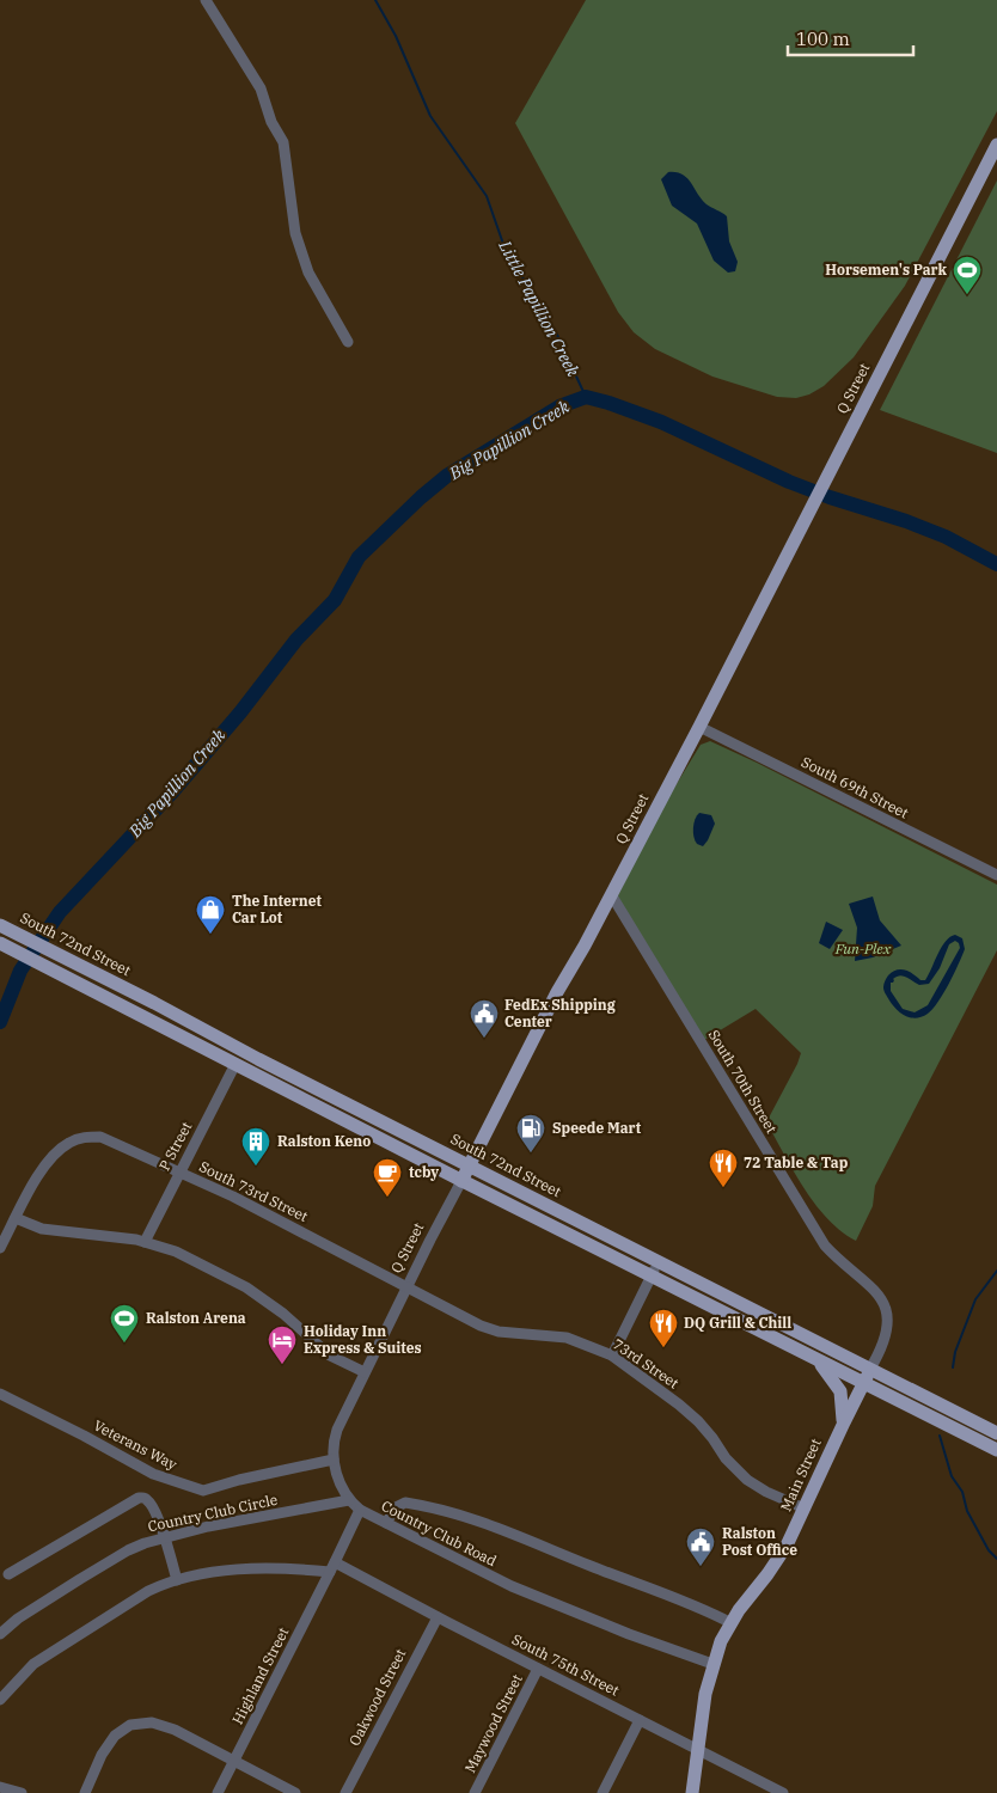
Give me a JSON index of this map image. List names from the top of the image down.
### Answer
{
  "streets": {
    "main road": ["Q Street", "South 72nd Street", "Main Street"],
    "street": [
      "South 69th Street",
      "South 70th Street",
      "P Street",
      "South 73rd Street",
      "73rd Street",
      "Veterans Way",
      "Country Club Circle",
      "Country Club Road",
      "South 75th Street",
      "Highland Street",
      "Oakwood Street",
      "Maywood Street"
    ]
  },
  "crossings": [
    ["Q Street", "South 69th Street"],
    ["Q Street", "South 72nd Street"],
    ["Q Street", "South 70th Street"],
    ["Q Street", "South 73rd Street"],
    ["Q Street", "73rd Street"],
    ["Q Street", "Veterans Way"],
    ["Q Street", "Country Club Circle"],
    ["South 72nd Street", "South 70th Street"],
    ["South 72nd Street", "Main Street"],
    ["South 70th Street", "Main Street"],
    ["P Street", "South 73rd Street"],
    ["South 73rd Street", "73rd Street"],
    ["73rd Street", "Main Street"],
    ["Main Street", "Country Club Road"],
    ["Main Street", "South 75th Street"],
    ["Country Club Road", "South 75th Street"],
    ["Country Club Road", "Highland Street"],
    ["South 75th Street", "Highland Street"],
    ["South 75th Street", "Oakwood Street"],
    ["South 75th Street", "Maywood Street"]
  ],
  "water": ["Little Papillion Creek", "Big Papillion Creek"],
  "parks": ["Fun-Plex"],
  "places": {
    "sports": ["Horsemen's Park", "Ralston Arena"],
    "shop": ["The Internet Car Lot"],
    "public building": ["FedEx Shipping Center", "Ralston Post Office"],
    "fuel station": ["Speede Mart"],
    "building": ["Ralston Keno"],
    "restaurant": ["72 Table & Tap", "DQ Grill & Chill"],
    "cafe": ["tcby"],
    "hotel": ["Holiday Inn Express & Suites"]
  },
  "scale_bar": "100 m"
}
